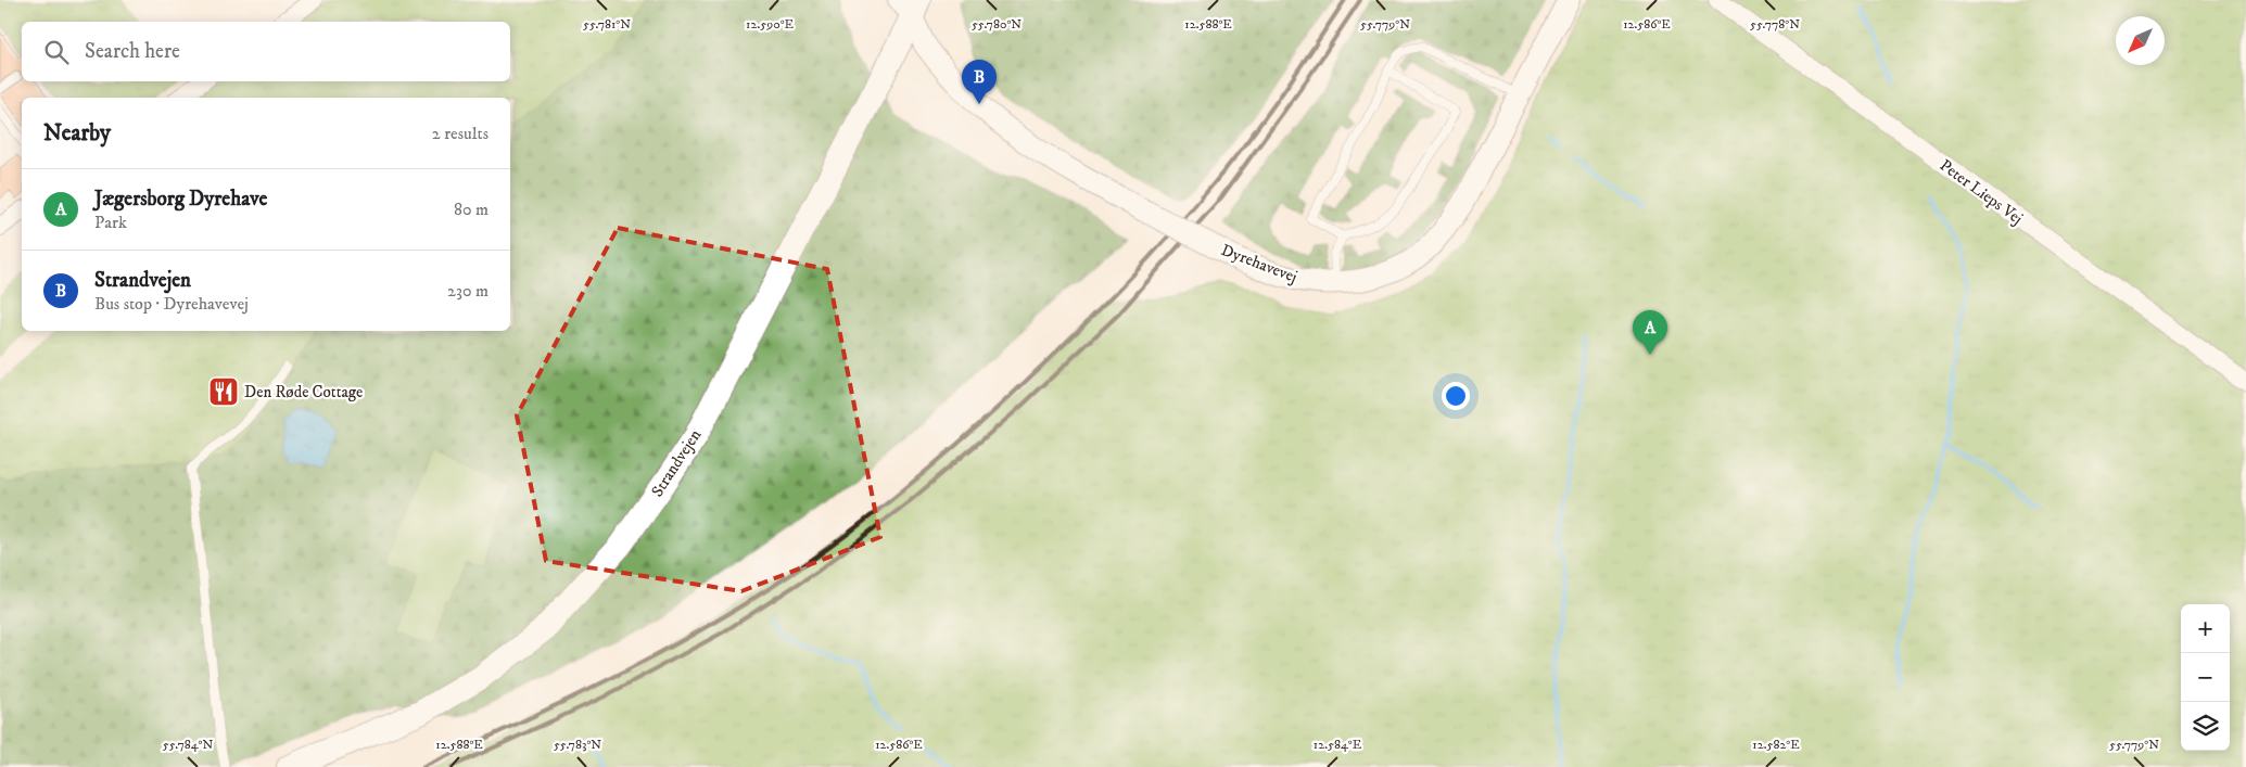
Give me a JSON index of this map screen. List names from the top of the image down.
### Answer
{
  "streets": {
    "main road": ["Strandvejen"],
    "street": ["Peter Lieps Vej", "Dyrehavevej"]
  },
  "crossings": [
    ["Dyrehavevej", "Strandvejen"]
  ],
  "places": {
    "restaurant": ["Den Røde Cottage"]
  },
  "north": "bottom left",
  "page": {
    "search": "Search here",
    "pins": ["B", "A"],
    "heading": ["Nearby", "2 results"],
    "list": [
      {
        "mark": "A",
        "name": "Jægersborg Dyrehave",
        "note": "Park",
        "value": "80 m"
      },
      {
        "mark": "B",
        "name": "Strandvejen",
        "note": "Bus stop · Dyrehavevej",
        "value": "230 m"
      }
    ],
    "map_buttons": ["+", "−"]
  },
  "coordinates": [
    "55.778°N",
    "55.781°N",
    "12.590°E",
    "55.780°N",
    "12.588°E",
    "55.779°N",
    "12.586°E",
    "12.582°E",
    "55.784°N",
    "55.783°N",
    "12.584°E"
  ]
}
